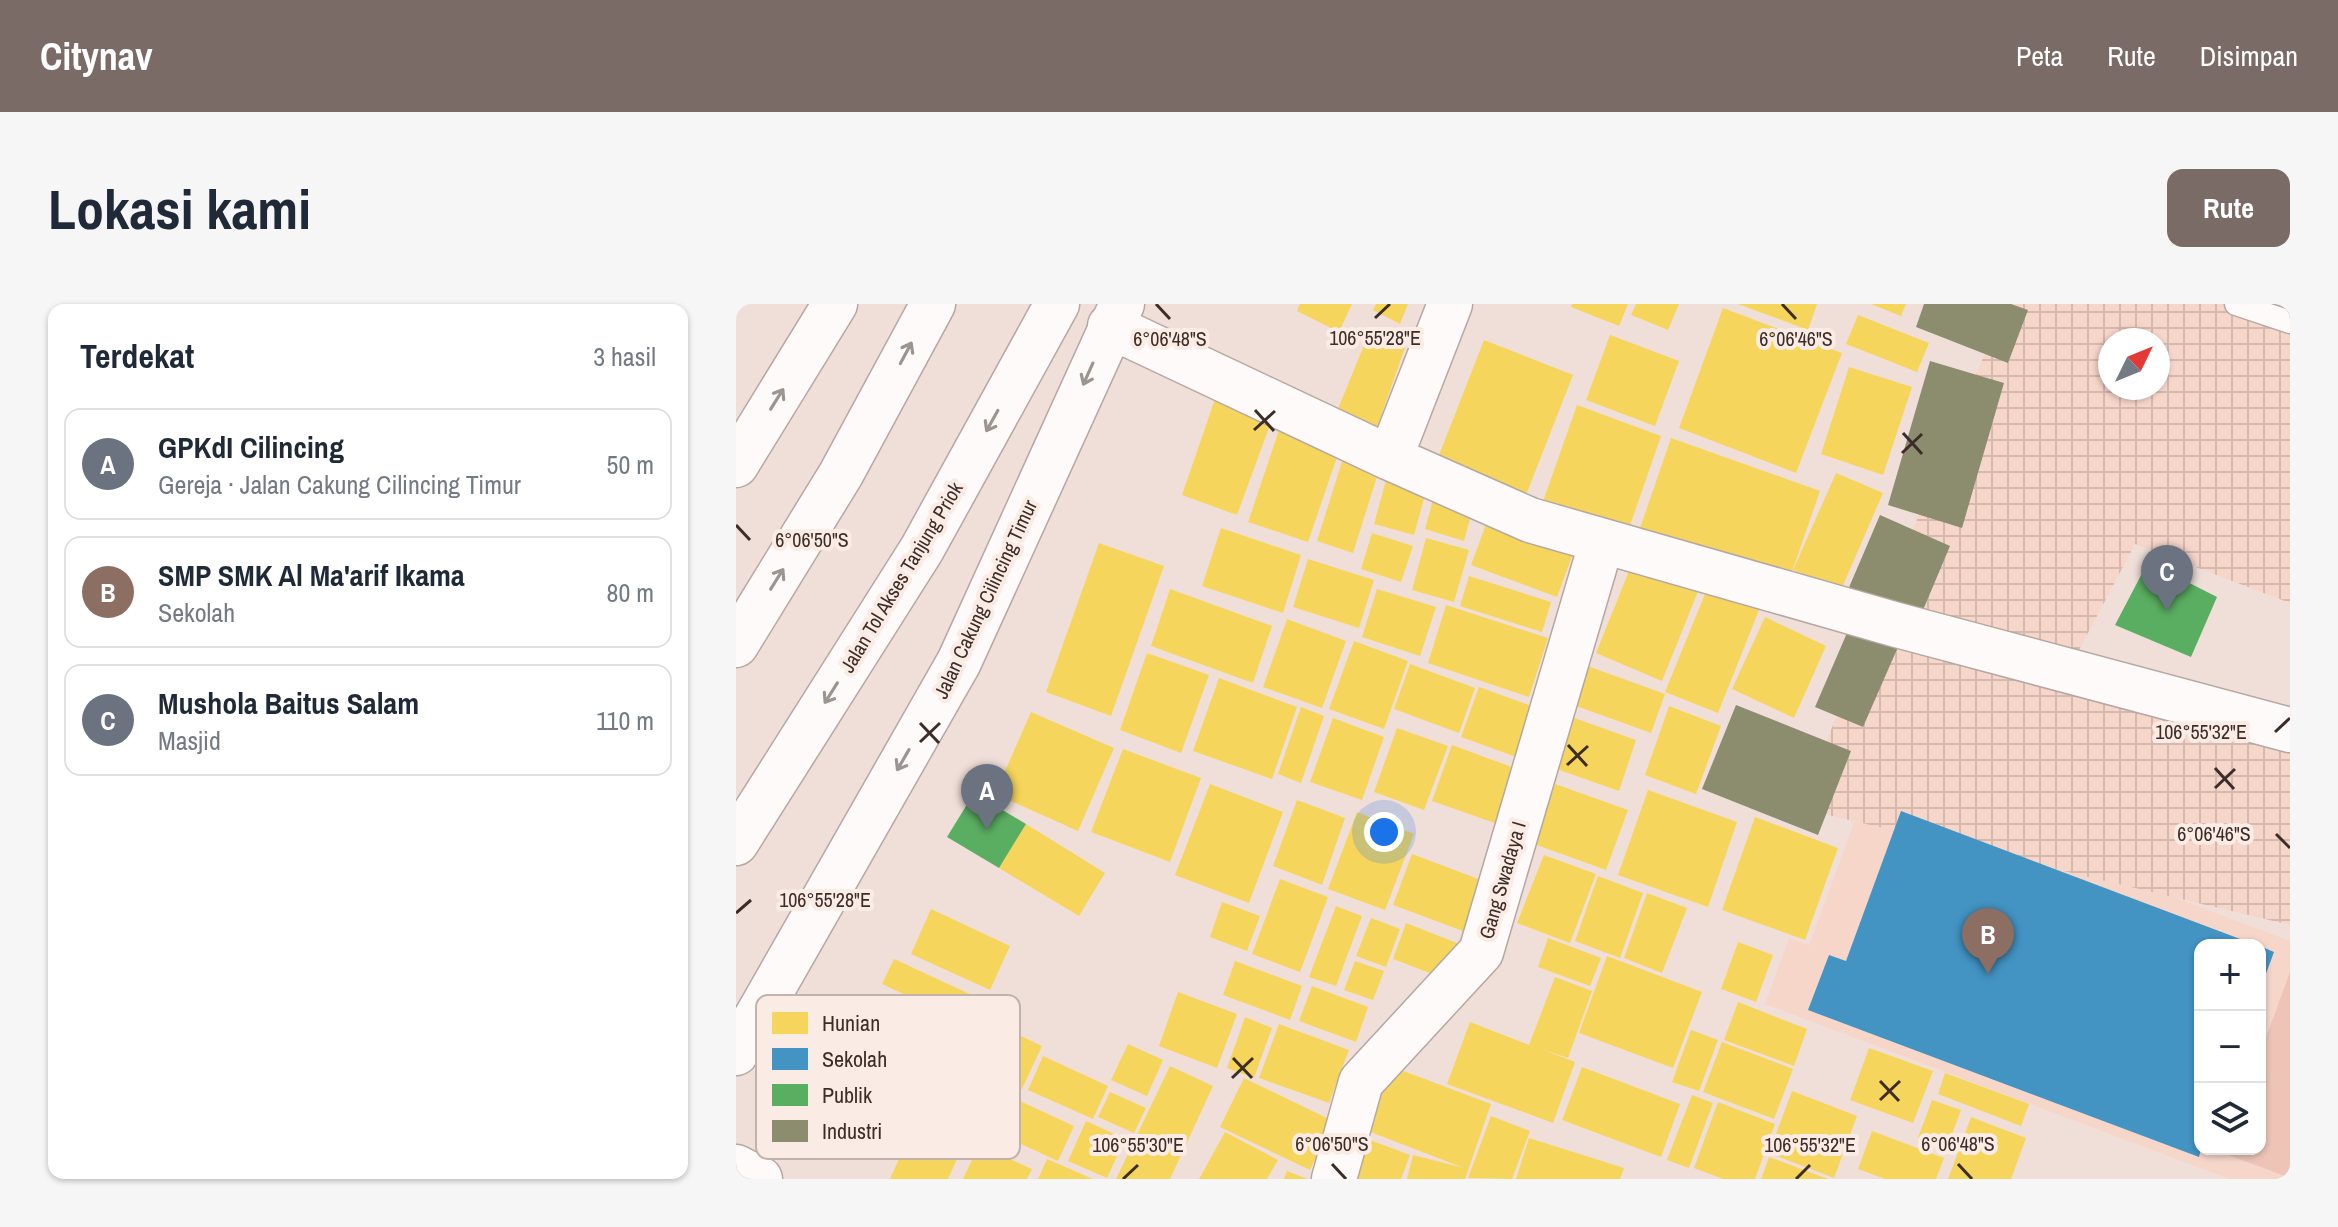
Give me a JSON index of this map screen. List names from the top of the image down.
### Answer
{
  "streets": {
    "main road": ["Jalan Tol Akses Tanjung Priok", "Jalan Cakung Cilincing Timur", "Gang Swadaya I"]
  },
  "legend": [
    "Hunian",
    "Sekolah",
    "Publik",
    "Industri"
  ],
  "north": "top right",
  "page": {
    "header": "Citynav",
    "nav": ["Peta", "Rute", "Disimpan"],
    "buttons": "Rute",
    "title": "Lokasi kami",
    "heading": ["Terdekat", "3 hasil"],
    "list": [
      {
        "mark": "A",
        "name": "GPKdI Cilincing",
        "note": "Gereja · Jalan Cakung Cilincing Timur",
        "value": "50 m"
      },
      {
        "mark": "B",
        "name": "SMP SMK Al Ma'arif Ikama",
        "note": "Sekolah",
        "value": "80 m"
      },
      {
        "mark": "C",
        "name": "Mushola Baitus Salam",
        "note": "Masjid",
        "value": "110 m"
      }
    ],
    "pins": ["C", "A", "B"],
    "map_buttons": ["+", "−"]
  },
  "coordinates": [
    "106°55'28\"E",
    "6°06'48\"S",
    "6°06'46\"S",
    "6°06'50\"S",
    "106°55'32\"E",
    "106°55'30\"E"
  ]
}
